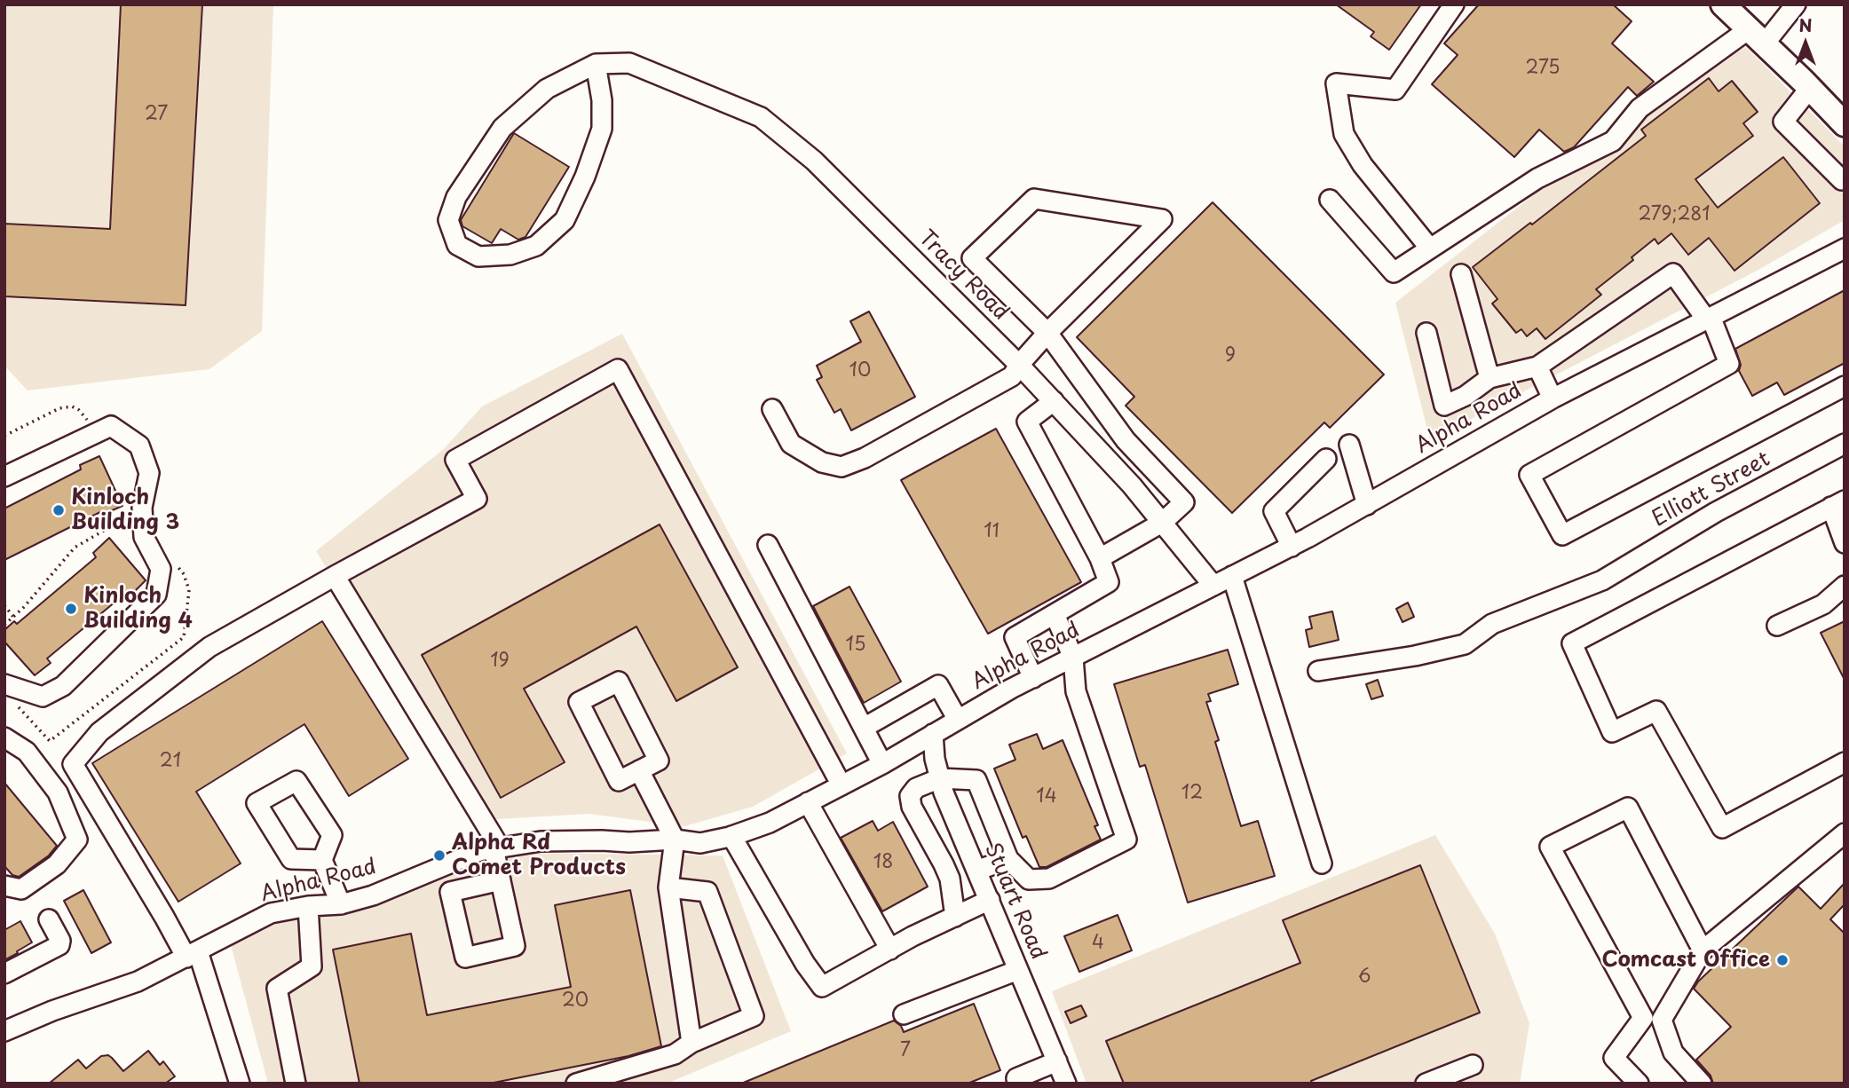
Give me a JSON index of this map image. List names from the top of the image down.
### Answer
{
  "streets": {
    "street": [
      "Tracy Road",
      "Alpha Road",
      "Elliott Street",
      "Stuart Road"
    ]
  },
  "crossings": [
    ["Tracy Road", "Alpha Road"],
    ["Alpha Road", "Stuart Road"]
  ],
  "places": [
    "Kinloch Building 3",
    "Kinloch Building 4",
    "Alpha Rd Comet Products",
    "Comcast Office"
  ],
  "house_numbers": [
    "275",
    "27",
    "279;281",
    "9",
    "10",
    "11",
    "15",
    "19",
    "21",
    "12",
    "14",
    "18",
    "4",
    "6",
    "20",
    "7"
  ],
  "north": "top"
}
